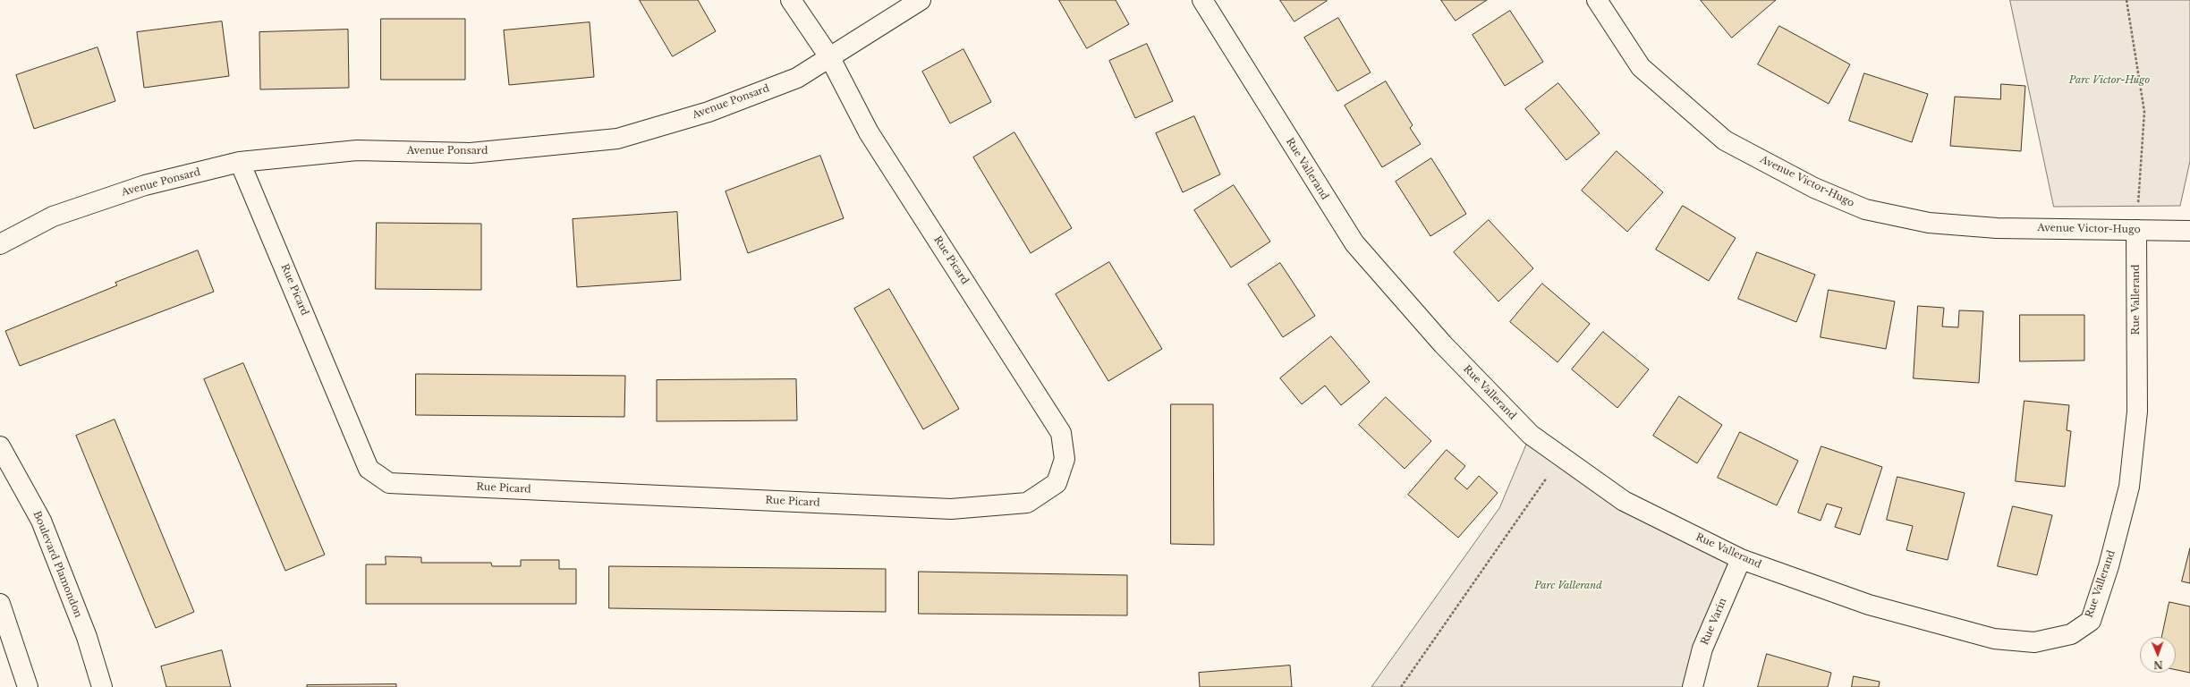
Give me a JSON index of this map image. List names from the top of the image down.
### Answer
{
  "streets": {
    "street": [
      "Avenue Ponsard",
      "Rue Vallerand",
      "Avenue Victor-Hugo",
      "Rue Picard",
      "Boulevard Plamondon",
      "Rue Varin"
    ]
  },
  "crossings": [
    ["Avenue Ponsard", "Rue Picard"],
    ["Rue Vallerand", "Avenue Victor-Hugo"],
    ["Rue Vallerand", "Rue Varin"]
  ],
  "parks": ["Parc Victor-Hugo", "Parc Vallerand"],
  "north": "bottom"
}
